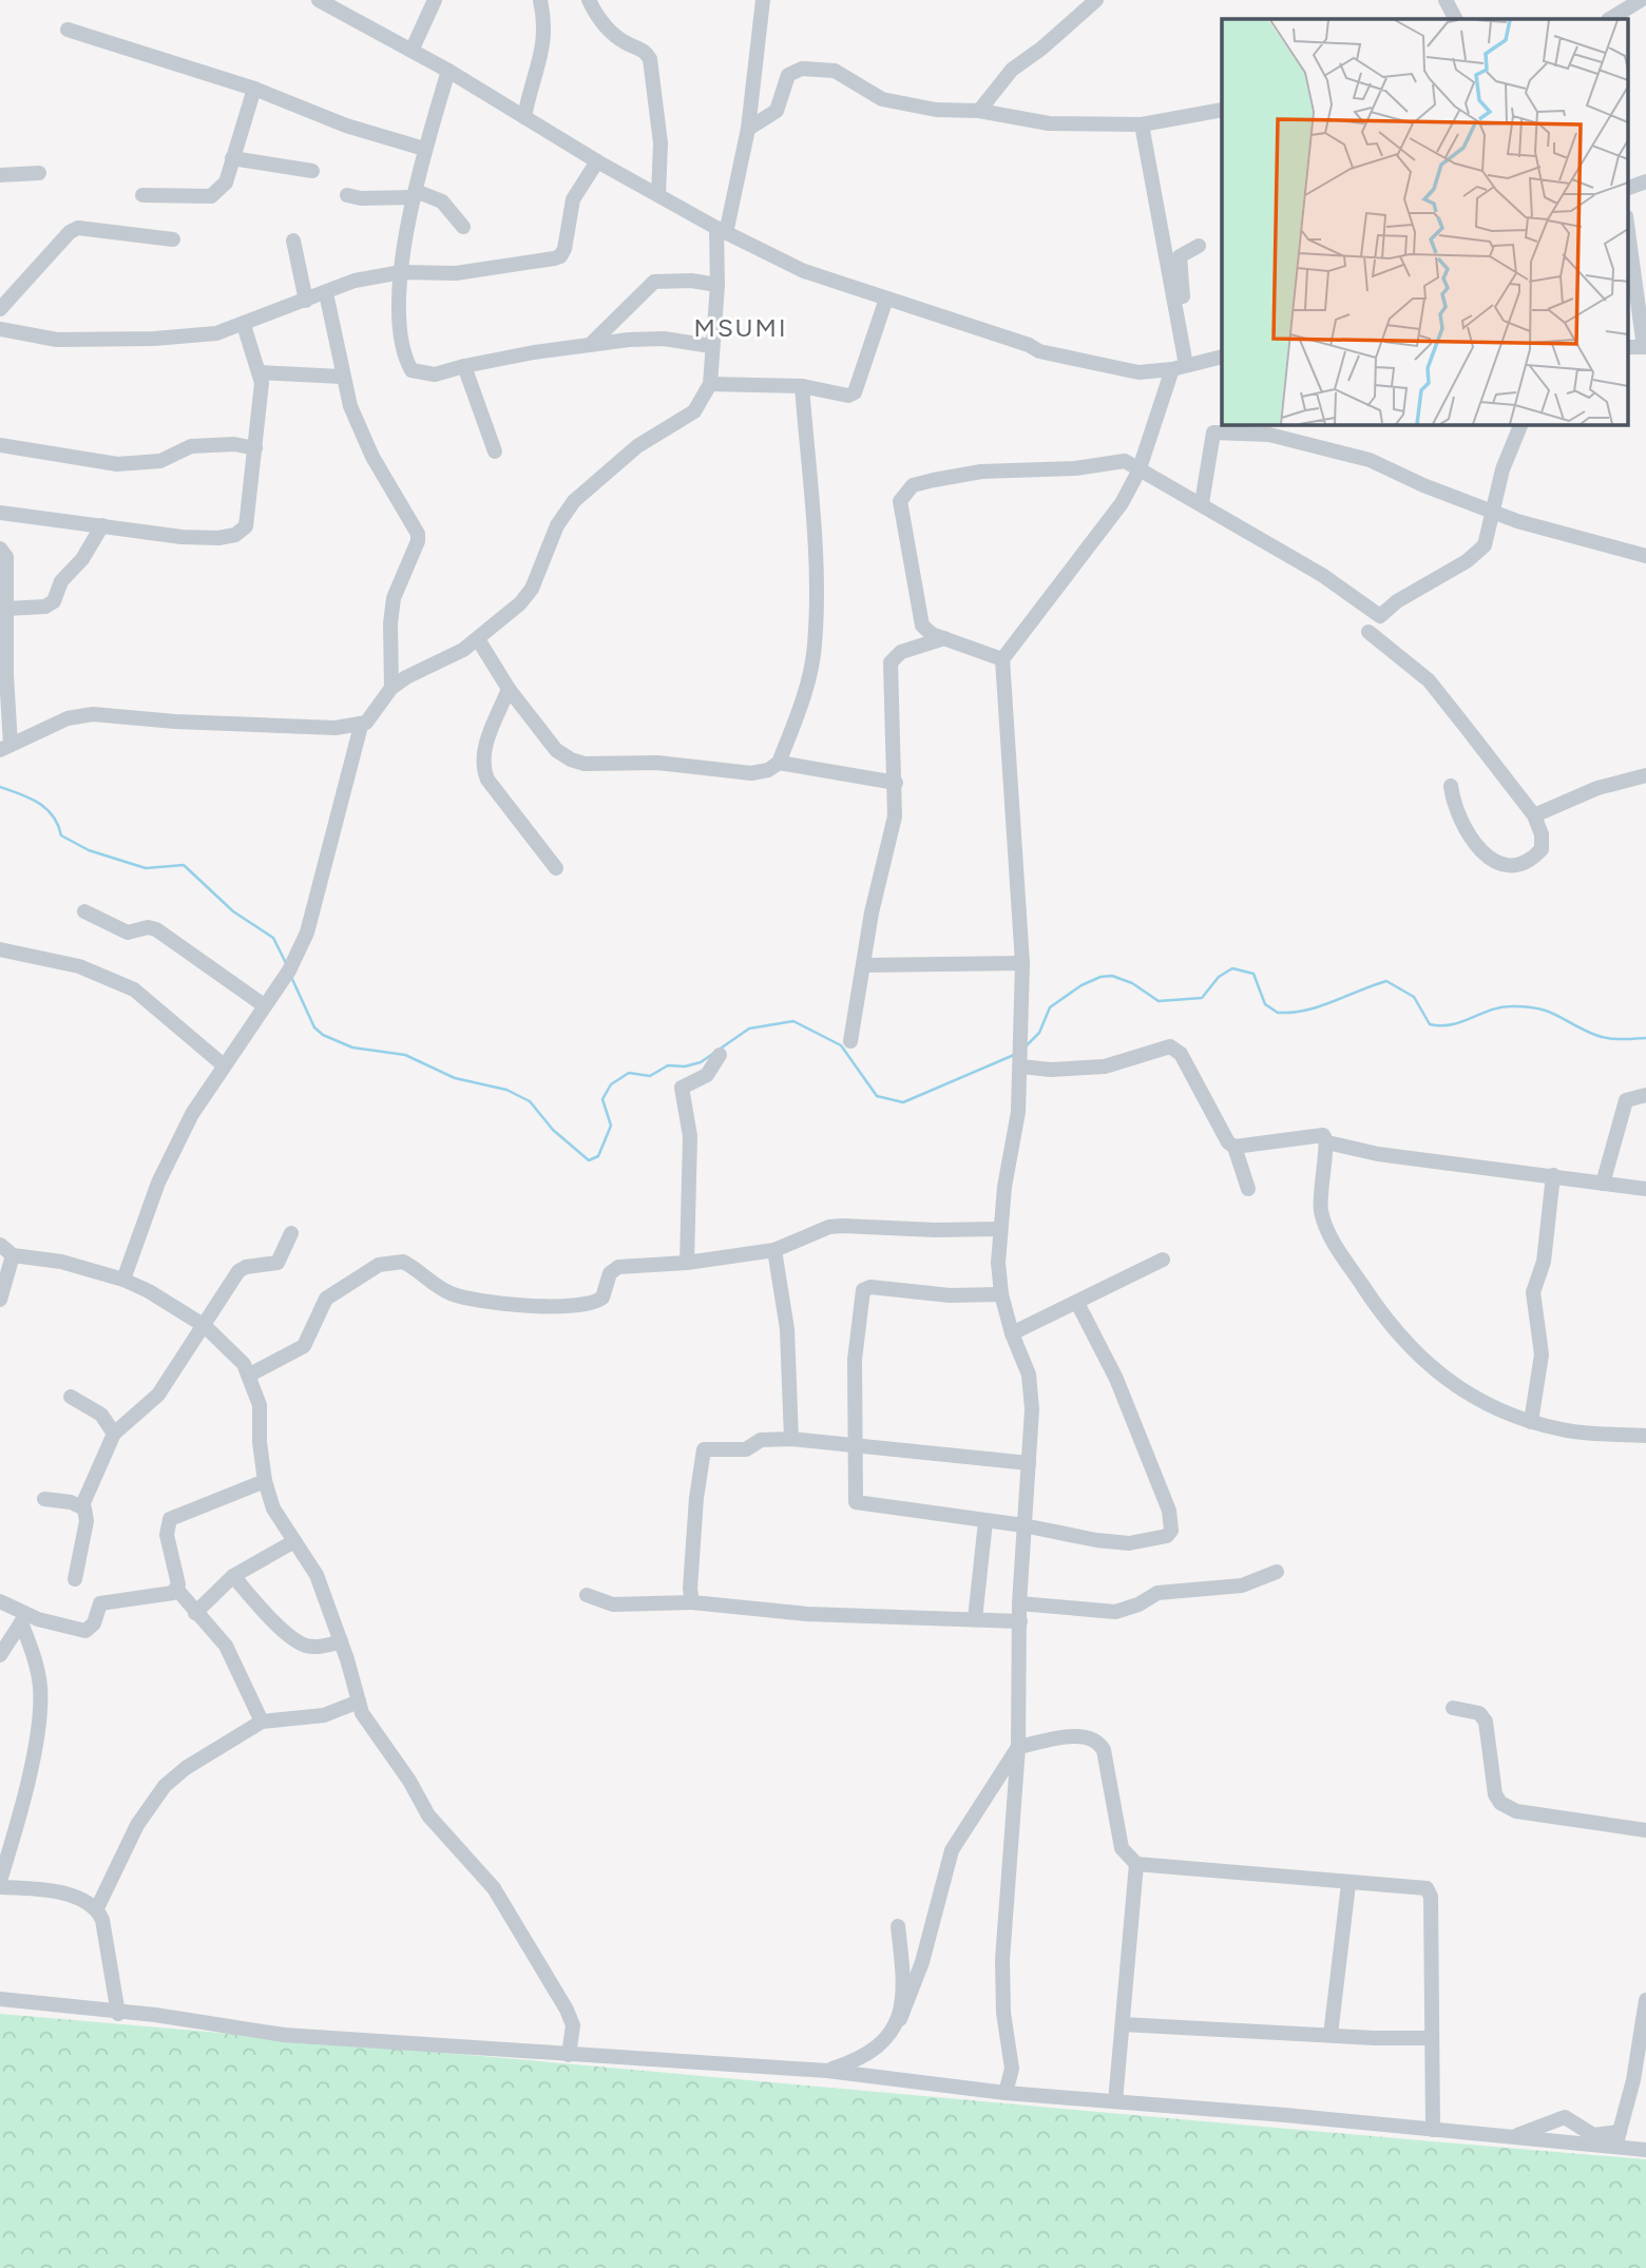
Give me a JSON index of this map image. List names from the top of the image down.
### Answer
{
  "districts": ["MSUMI"]
}
